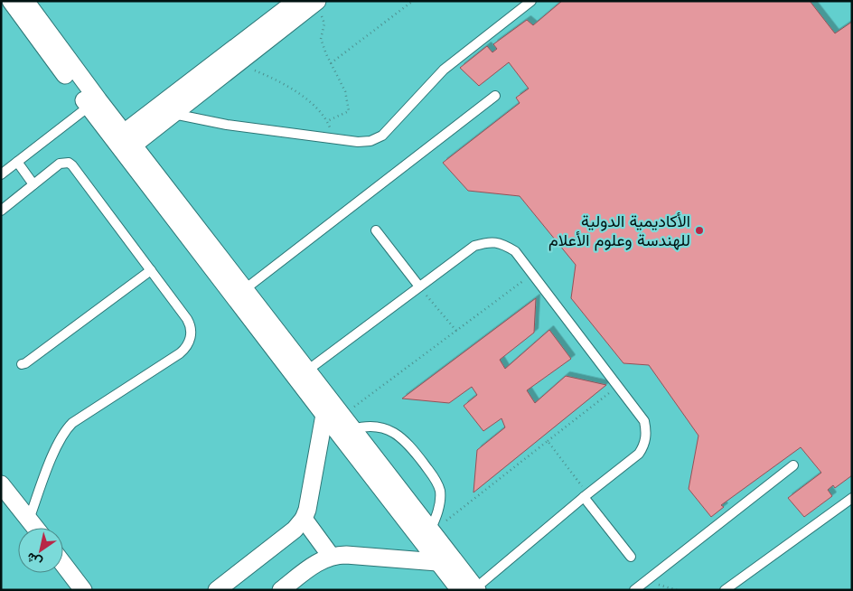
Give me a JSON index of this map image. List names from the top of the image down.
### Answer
{
  "places": ["الأكاديمية الدولية للهندسة وعلوم الأعلام"],
  "north": "bottom left"
}
